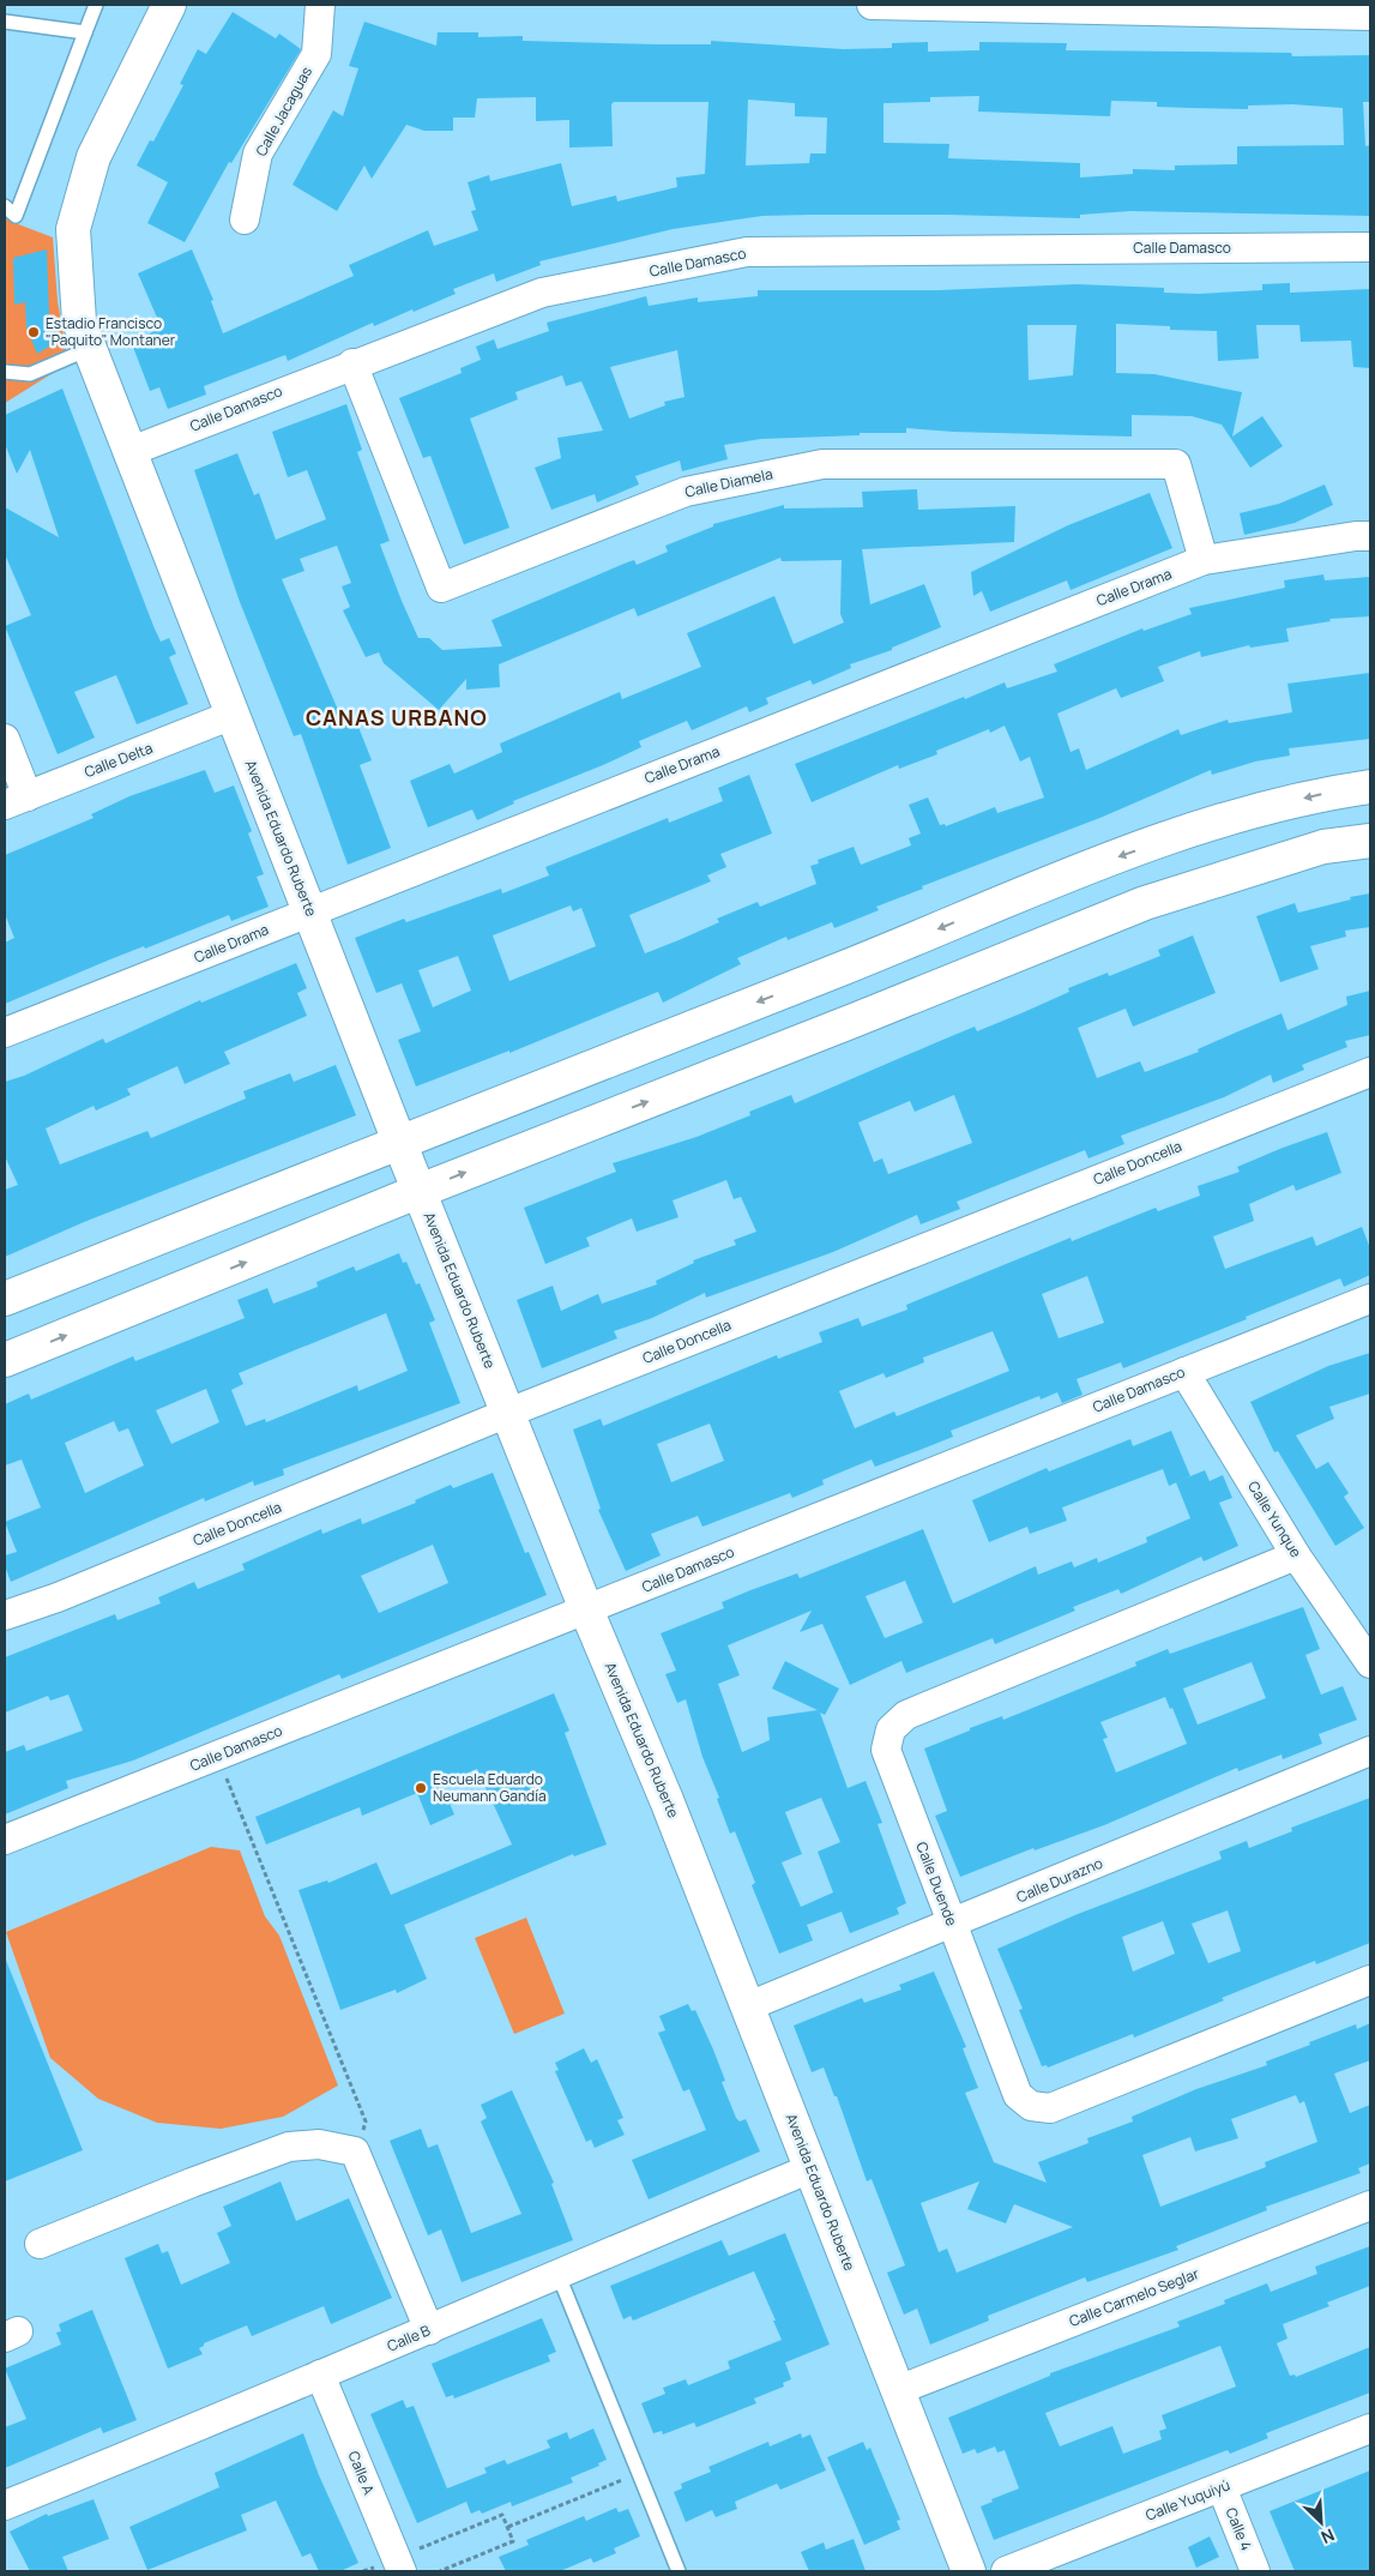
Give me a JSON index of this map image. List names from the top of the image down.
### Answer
{
  "streets": {
    "main road": ["Avenida Eduardo Ruberte"],
    "street": [
      "Calle Jacaguas",
      "Calle Damasco",
      "Calle Diamela",
      "Calle Drama",
      "Calle Delta",
      "Calle Doncella",
      "Calle Yunque",
      "Calle Durazno",
      "Calle Duende",
      "Calle Carmelo Seglar",
      "Calle B",
      "Calle A",
      "Calle Yuquiyú",
      "Calle 4"
    ]
  },
  "crossings": [
    ["Calle Damasco", "Calle Diamela"],
    ["Calle Damasco", "Avenida Eduardo Ruberte"],
    ["Calle Damasco", "Calle Yunque"],
    ["Calle Diamela", "Calle Drama"],
    ["Calle Drama", "Avenida Eduardo Ruberte"],
    ["Calle Delta", "Avenida Eduardo Ruberte"],
    ["Avenida Eduardo Ruberte", "Calle Doncella"],
    ["Avenida Eduardo Ruberte", "Calle Durazno"],
    ["Avenida Eduardo Ruberte", "Calle Carmelo Seglar"],
    ["Avenida Eduardo Ruberte", "Calle B"],
    ["Calle Yunque", "Calle Duende"],
    ["Calle Durazno", "Calle Duende"],
    ["Calle B", "Calle A"],
    ["Calle Yuquiyú", "Calle 4"]
  ],
  "districts": ["CANAS URBANO"],
  "places": ["Estadio Francisco \"Paquito\" Montaner", "Escuela Eduardo Neumann Gandía"],
  "north": "bottom right"
}
